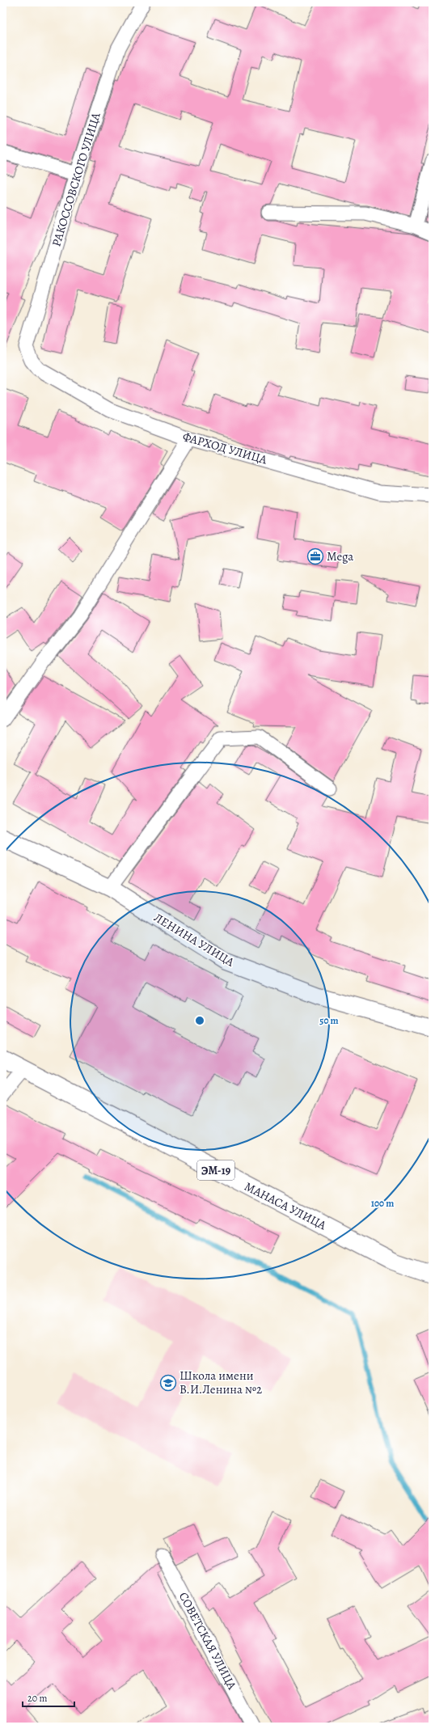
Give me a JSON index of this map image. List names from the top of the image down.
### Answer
{
  "streets": {
    "main road": ["ЭМ-19", "МАНАСА УЛИЦА"],
    "street": [
      "РАКОССОВСКОГО УЛИЦА",
      "ФАРХОД УЛИЦА",
      "ЛЕНИНА УЛИЦА",
      "СОВЕТСКАЯ УЛИЦА"
    ]
  },
  "crossings": [
    ["РАКОССОВСКОГО УЛИЦА", "ФАРХОД УЛИЦА"]
  ],
  "places": {
    "office": ["Mega"],
    "school or university": ["Школа имени В.И.Ленина №2"]
  },
  "scale_bar": "20 m",
  "rings": ["50 m", "100 m"]
}
